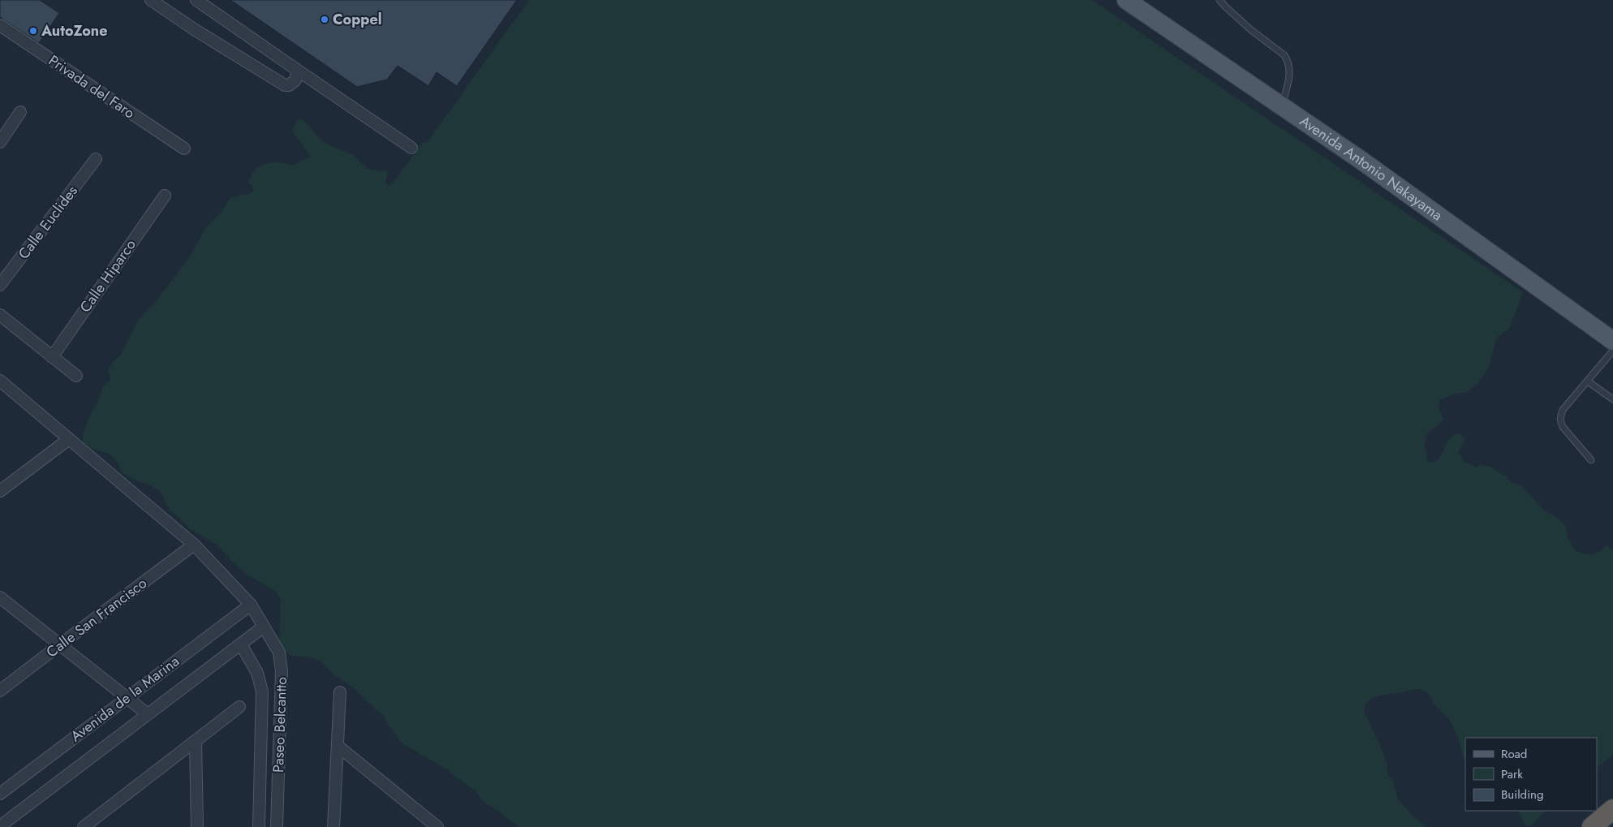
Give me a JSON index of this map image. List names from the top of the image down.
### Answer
{
  "streets": {
    "main road": ["Avenida Antonio Nakayama"],
    "street": [
      "Privada del Faro",
      "Calle Euclides",
      "Calle Hiparco",
      "Calle San Francisco",
      "Avenida de la Marina",
      "Paseo Belcantto"
    ]
  },
  "crossings": [
    ["Calle San Francisco", "Paseo Belcantto"],
    ["Avenida de la Marina", "Paseo Belcantto"]
  ],
  "places": ["Coppel", "AutoZone"],
  "legend": ["Road", "Park", "Building"]
}
